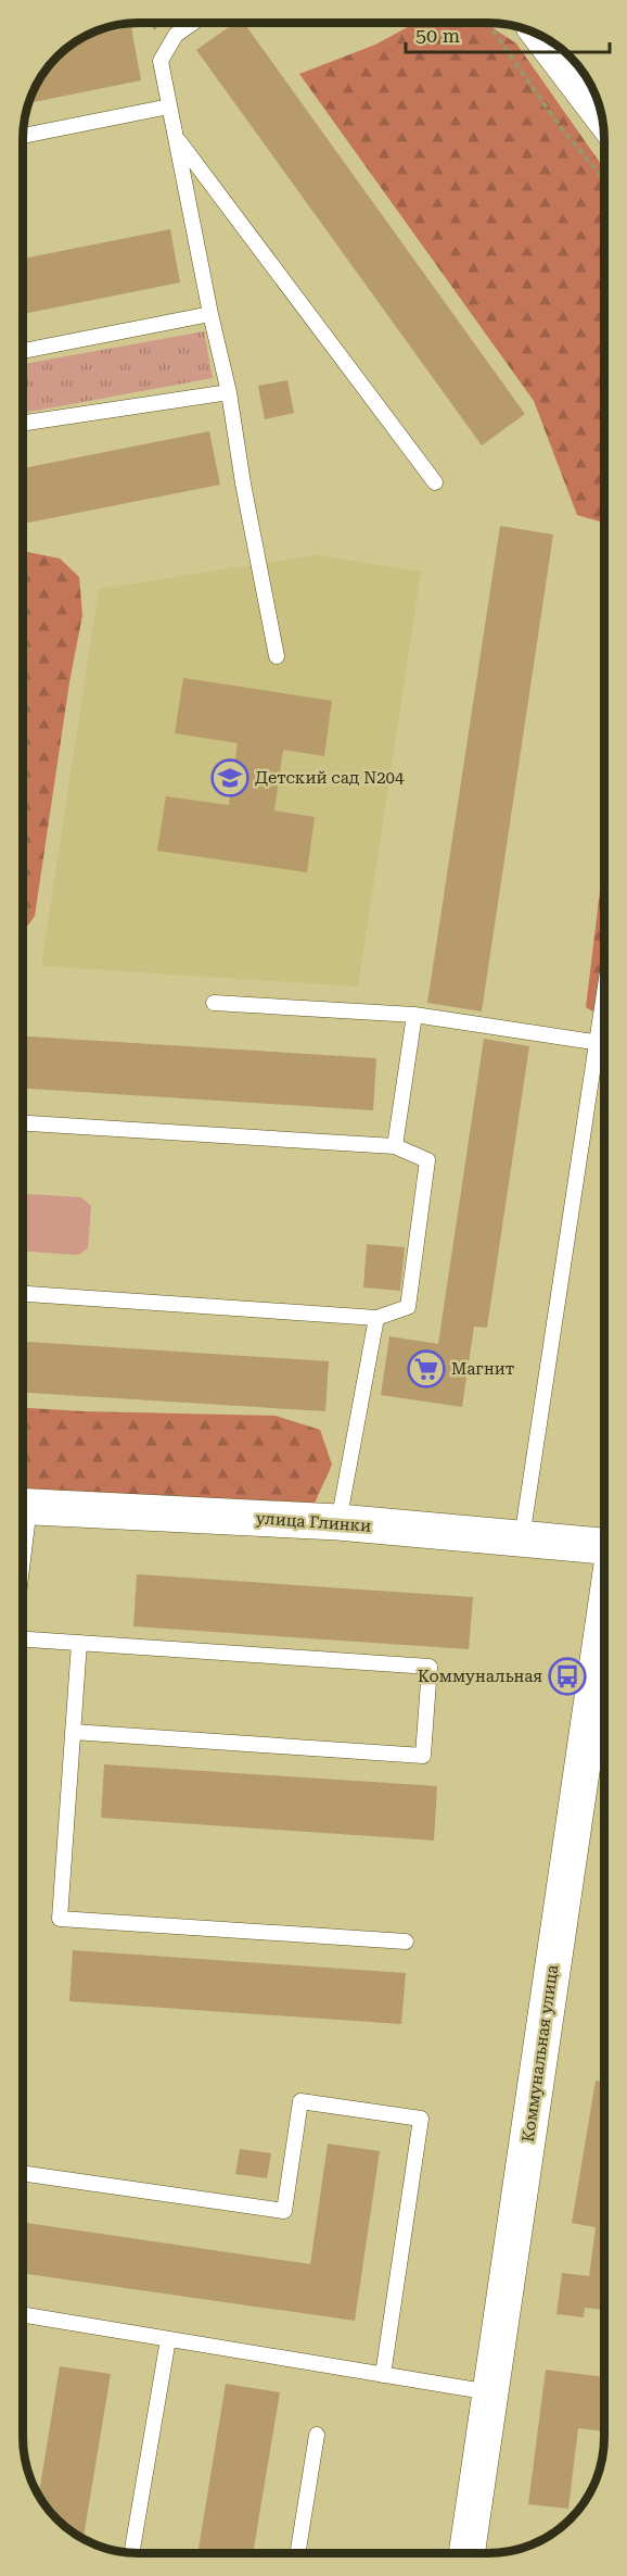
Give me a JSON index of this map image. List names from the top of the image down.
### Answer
{
  "streets": {
    "street": ["улица Глинки", "Коммунальная улица"]
  },
  "places": {
    "school or university": ["Детский сад N204"],
    "supermarket": ["Магнит"],
    "bus stop": ["Коммунальная"]
  },
  "scale_bar": "50 m"
}
